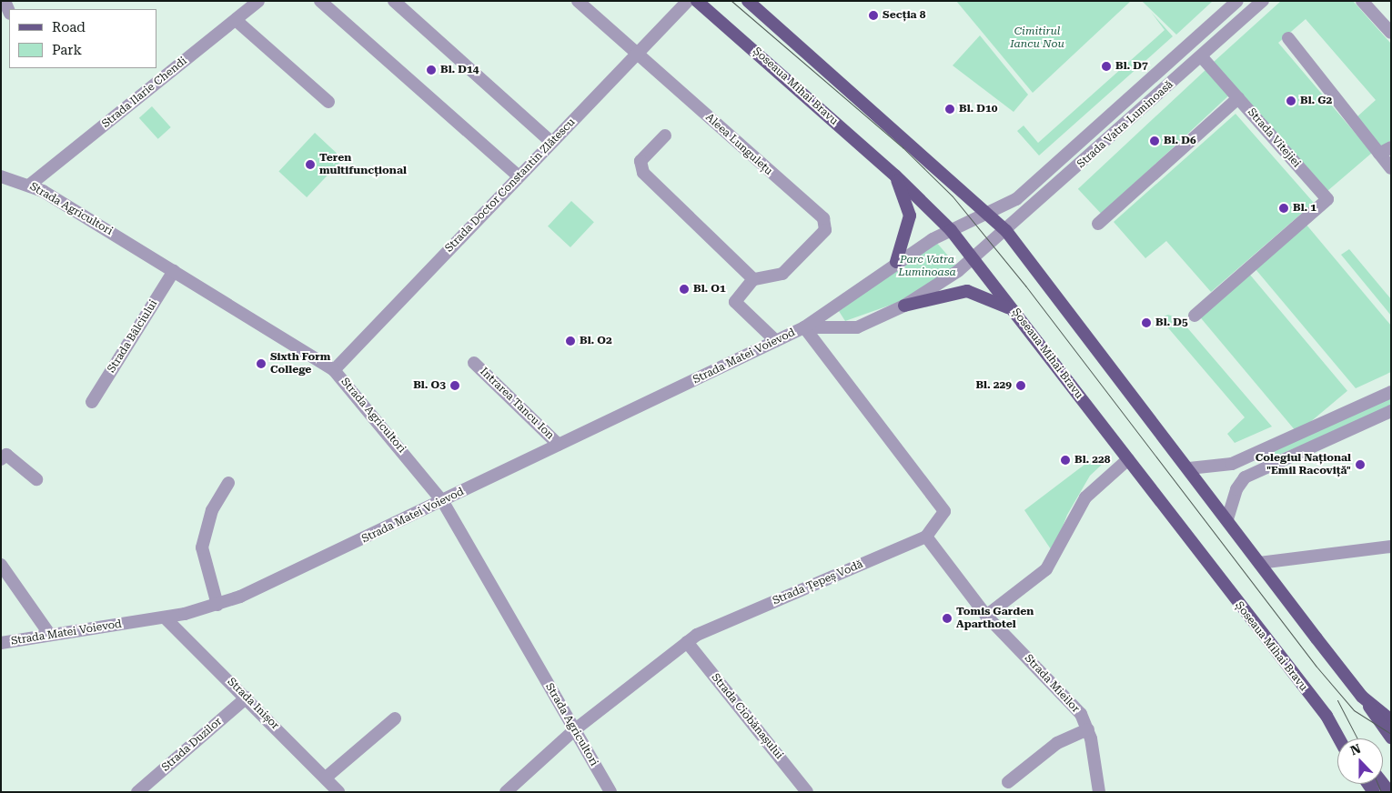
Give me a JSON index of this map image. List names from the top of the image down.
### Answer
{
  "streets": {
    "main road": ["Șoseaua Mihai Bravu"],
    "street": [
      "Strada Ilarie Chendi",
      "Strada Vatra Luminoasă",
      "Strada Vitejiei",
      "Aleea Lungulețu",
      "Strada Doctor Constantin Zlătescu",
      "Strada Agricultori",
      "Strada Bâlciului",
      "Strada Matei Voievod",
      "Intrarea Tancu Ion",
      "Strada Țepeș Vodă",
      "Strada Mieilor",
      "Strada Inișor",
      "Strada Ciobănașului",
      "Strada Duzilor"
    ]
  },
  "crossings": [
    ["Șoseaua Mihai Bravu", "Strada Matei Voievod"],
    ["Strada Ilarie Chendi", "Strada Agricultori"],
    ["Strada Vatra Luminoasă", "Strada Vitejiei"],
    ["Strada Vatra Luminoasă", "Strada Matei Voievod"],
    ["Aleea Lungulețu", "Strada Doctor Constantin Zlătescu"],
    ["Strada Doctor Constantin Zlătescu", "Strada Agricultori"],
    ["Strada Agricultori", "Strada Bâlciului"],
    ["Strada Agricultori", "Strada Matei Voievod"],
    ["Strada Agricultori", "Strada Țepeș Vodă"],
    ["Strada Matei Voievod", "Intrarea Tancu Ion"],
    ["Strada Matei Voievod", "Strada Inișor"],
    ["Strada Țepeș Vodă", "Strada Mieilor"],
    ["Strada Țepeș Vodă", "Strada Ciobănașului"],
    ["Strada Inișor", "Strada Duzilor"]
  ],
  "parks": ["Cimitirul Iancu Nou", "Parc Vatra Luminoasa"],
  "places": [
    "Secția 8",
    "Bl. D7",
    "Bl. D14",
    "Bl. G2",
    "Bl. D10",
    "Bl. D6",
    "Teren multifuncțional",
    "Bl. 1",
    "Bl. O1",
    "Bl. D5",
    "Bl. O2",
    "Sixth Form College",
    "Bl. O3",
    "Bl. 229",
    "Bl. 228",
    "Colegiul Național \"Emil Racoviță\"",
    "Tomis Garden Aparthotel"
  ],
  "legend": ["Road", "Park"],
  "north": "top"
}
